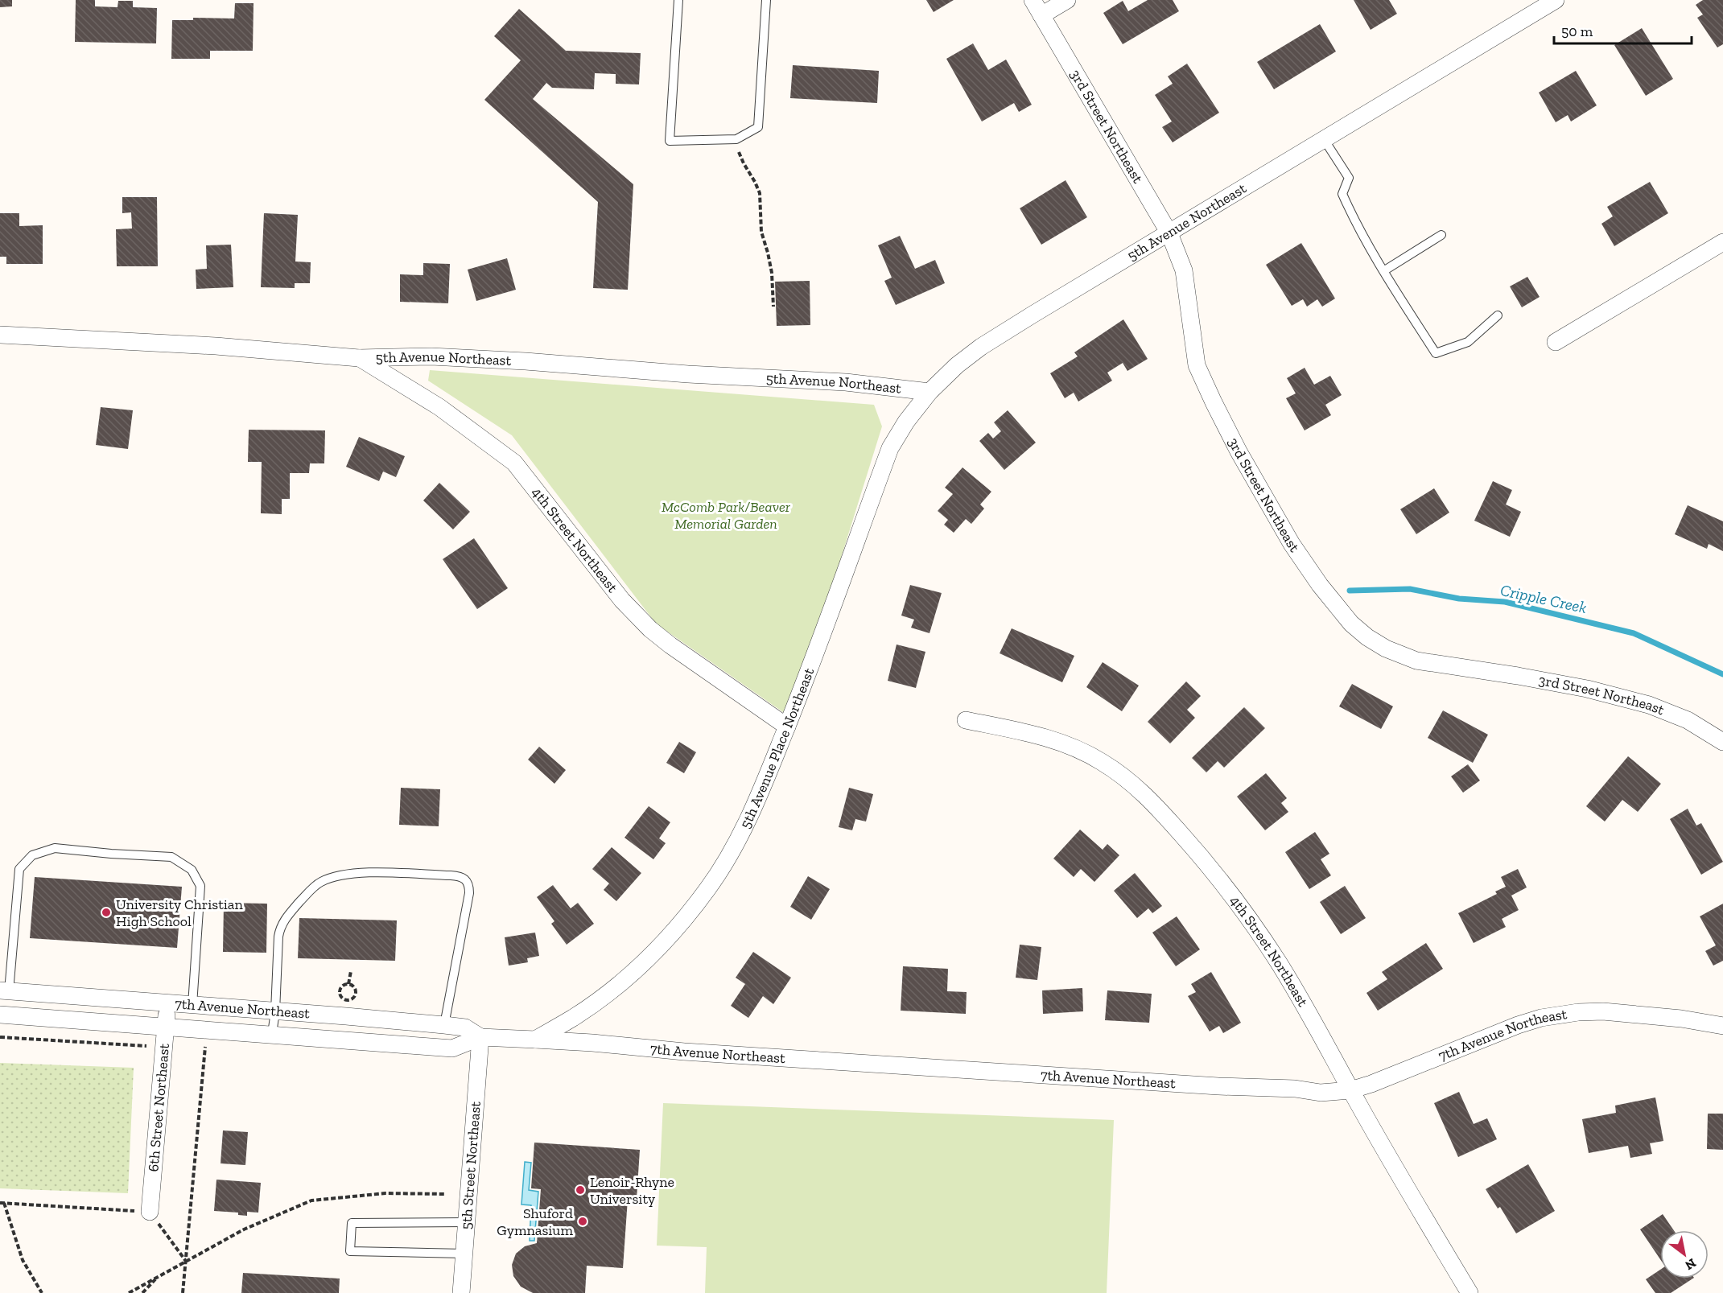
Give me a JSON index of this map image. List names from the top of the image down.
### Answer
{
  "streets": {
    "street": [
      "3rd Street Northeast",
      "5th Avenue Northeast",
      "4th Street Northeast",
      "5th Avenue Place Northeast",
      "7th Avenue Northeast",
      "6th Street Northeast",
      "5th Street Northeast"
    ]
  },
  "crossings": [
    ["3rd Street Northeast", "5th Avenue Northeast"],
    ["5th Avenue Northeast", "4th Street Northeast"],
    ["5th Avenue Northeast", "5th Avenue Place Northeast"],
    ["4th Street Northeast", "5th Avenue Place Northeast"],
    ["4th Street Northeast", "7th Avenue Northeast"],
    ["5th Avenue Place Northeast", "7th Avenue Northeast"],
    ["7th Avenue Northeast", "6th Street Northeast"],
    ["7th Avenue Northeast", "5th Street Northeast"]
  ],
  "water": ["Cripple Creek"],
  "parks": ["McComb Park/Beaver Memorial Garden"],
  "places": ["University Christian High School", "Lenoir-Rhyne University", "Shuford Gymnasium"],
  "scale_bar": "50 m",
  "north": "bottom right"
}
